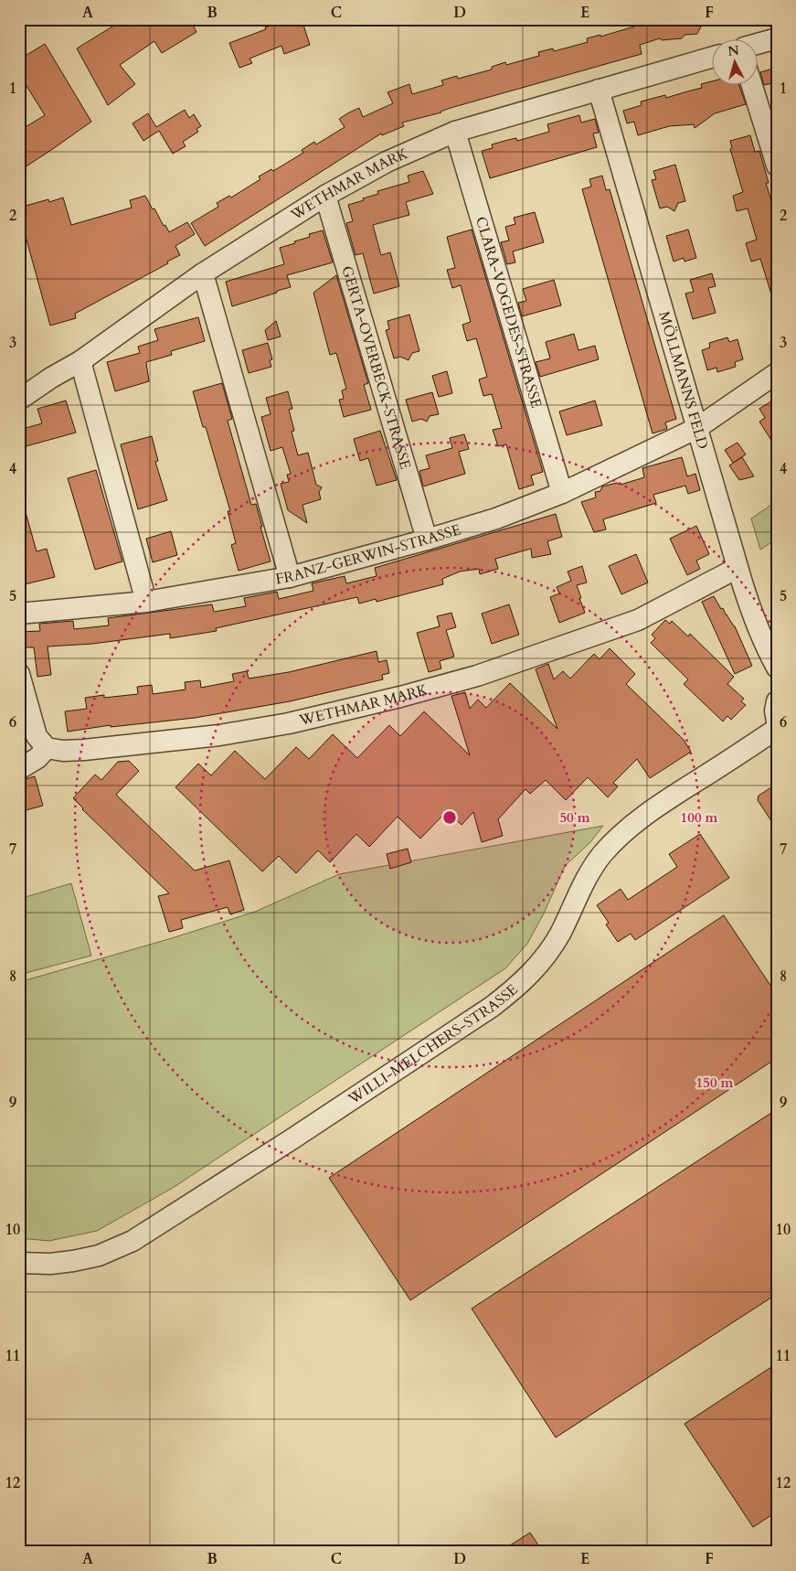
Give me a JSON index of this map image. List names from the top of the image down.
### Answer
{
  "streets": {
    "street": [
      "WETHMAR MARK",
      "CLARA-VOGEDES-STRASSE",
      "GERTA-OVERBECK-STRASSE",
      "MÖLLMANNS FELD",
      "FRANZ-GERWIN-STRASSE",
      "WILLI-MELCHERS-STRASSE"
    ]
  },
  "crossings": [
    ["WETHMAR MARK", "CLARA-VOGEDES-STRASSE"],
    ["WETHMAR MARK", "GERTA-OVERBECK-STRASSE"],
    ["WETHMAR MARK", "MÖLLMANNS FELD"],
    ["CLARA-VOGEDES-STRASSE", "FRANZ-GERWIN-STRASSE"],
    ["GERTA-OVERBECK-STRASSE", "FRANZ-GERWIN-STRASSE"],
    ["MÖLLMANNS FELD", "FRANZ-GERWIN-STRASSE"]
  ],
  "north": "top",
  "grid": {
    "columns": [
      "A",
      "B",
      "C",
      "D",
      "E",
      "F"
    ],
    "rows": [
      "1",
      "2",
      "3",
      "4",
      "5",
      "6",
      "7",
      "8",
      "9",
      "10",
      "11",
      "12"
    ]
  },
  "rings": ["50 m", "100 m", "150 m"]
}
